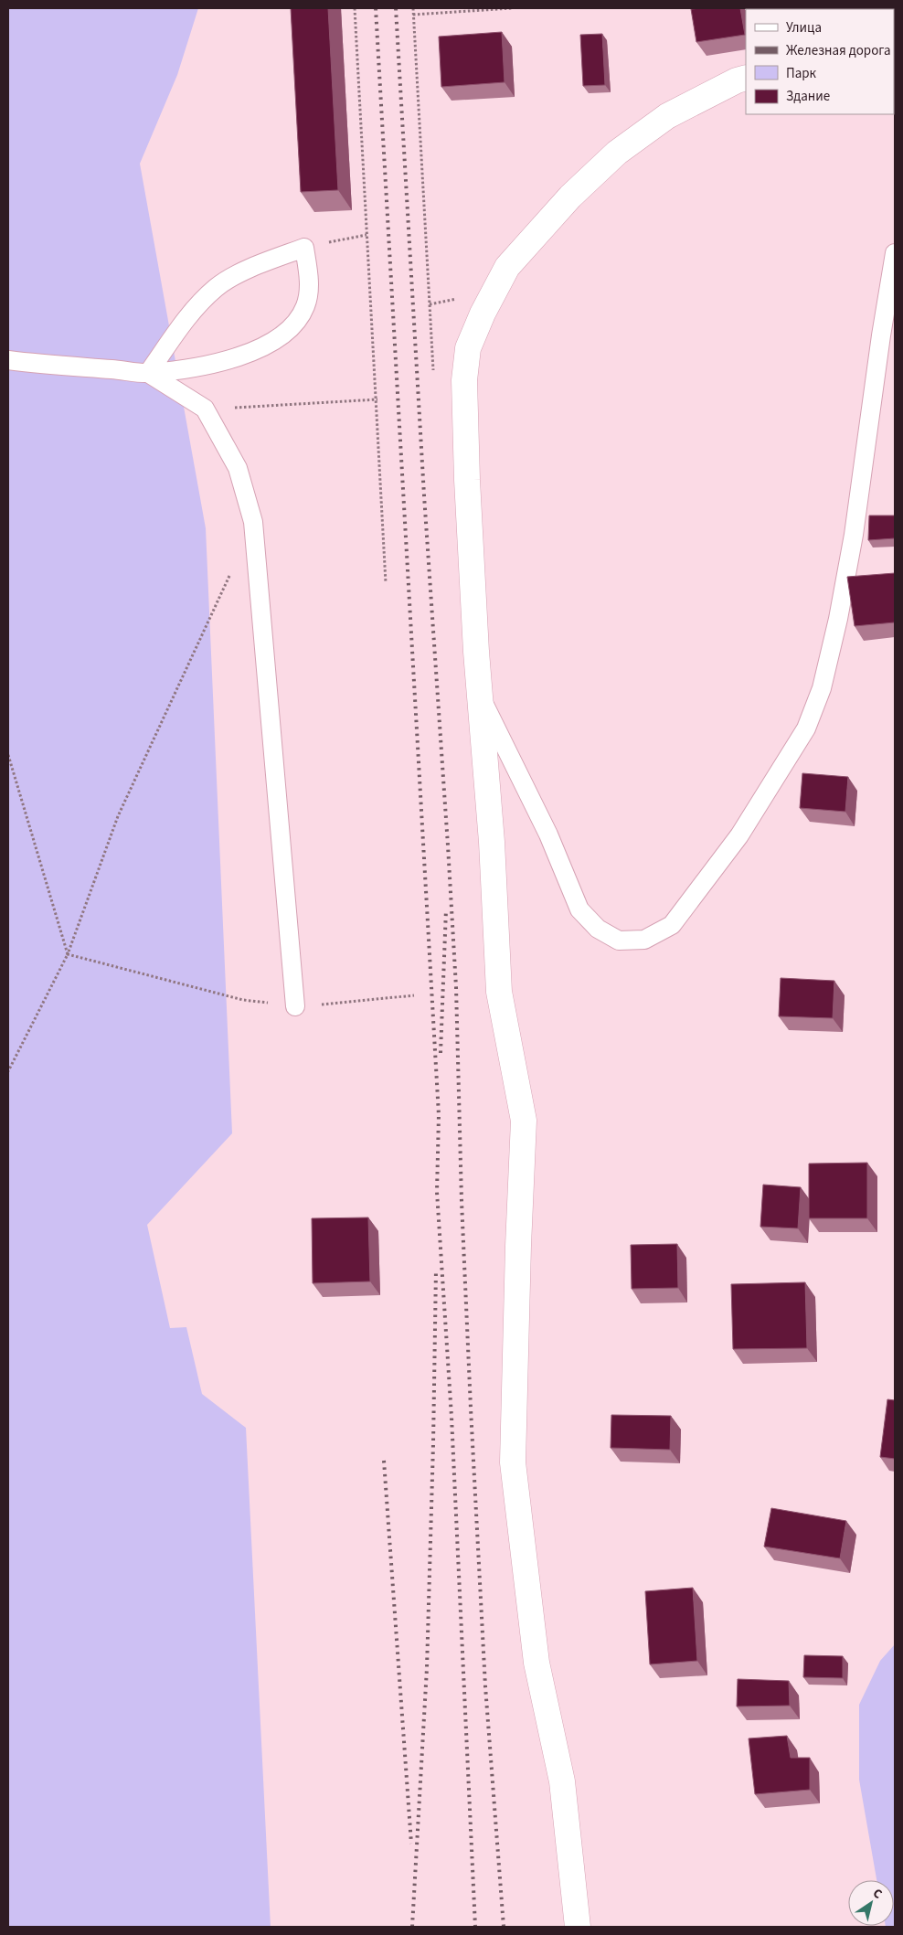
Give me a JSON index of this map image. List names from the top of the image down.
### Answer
{
  "legend": [
    "Улица",
    "Железная дорога",
    "Парк",
    "Здание"
  ],
  "north": "top right"
}
